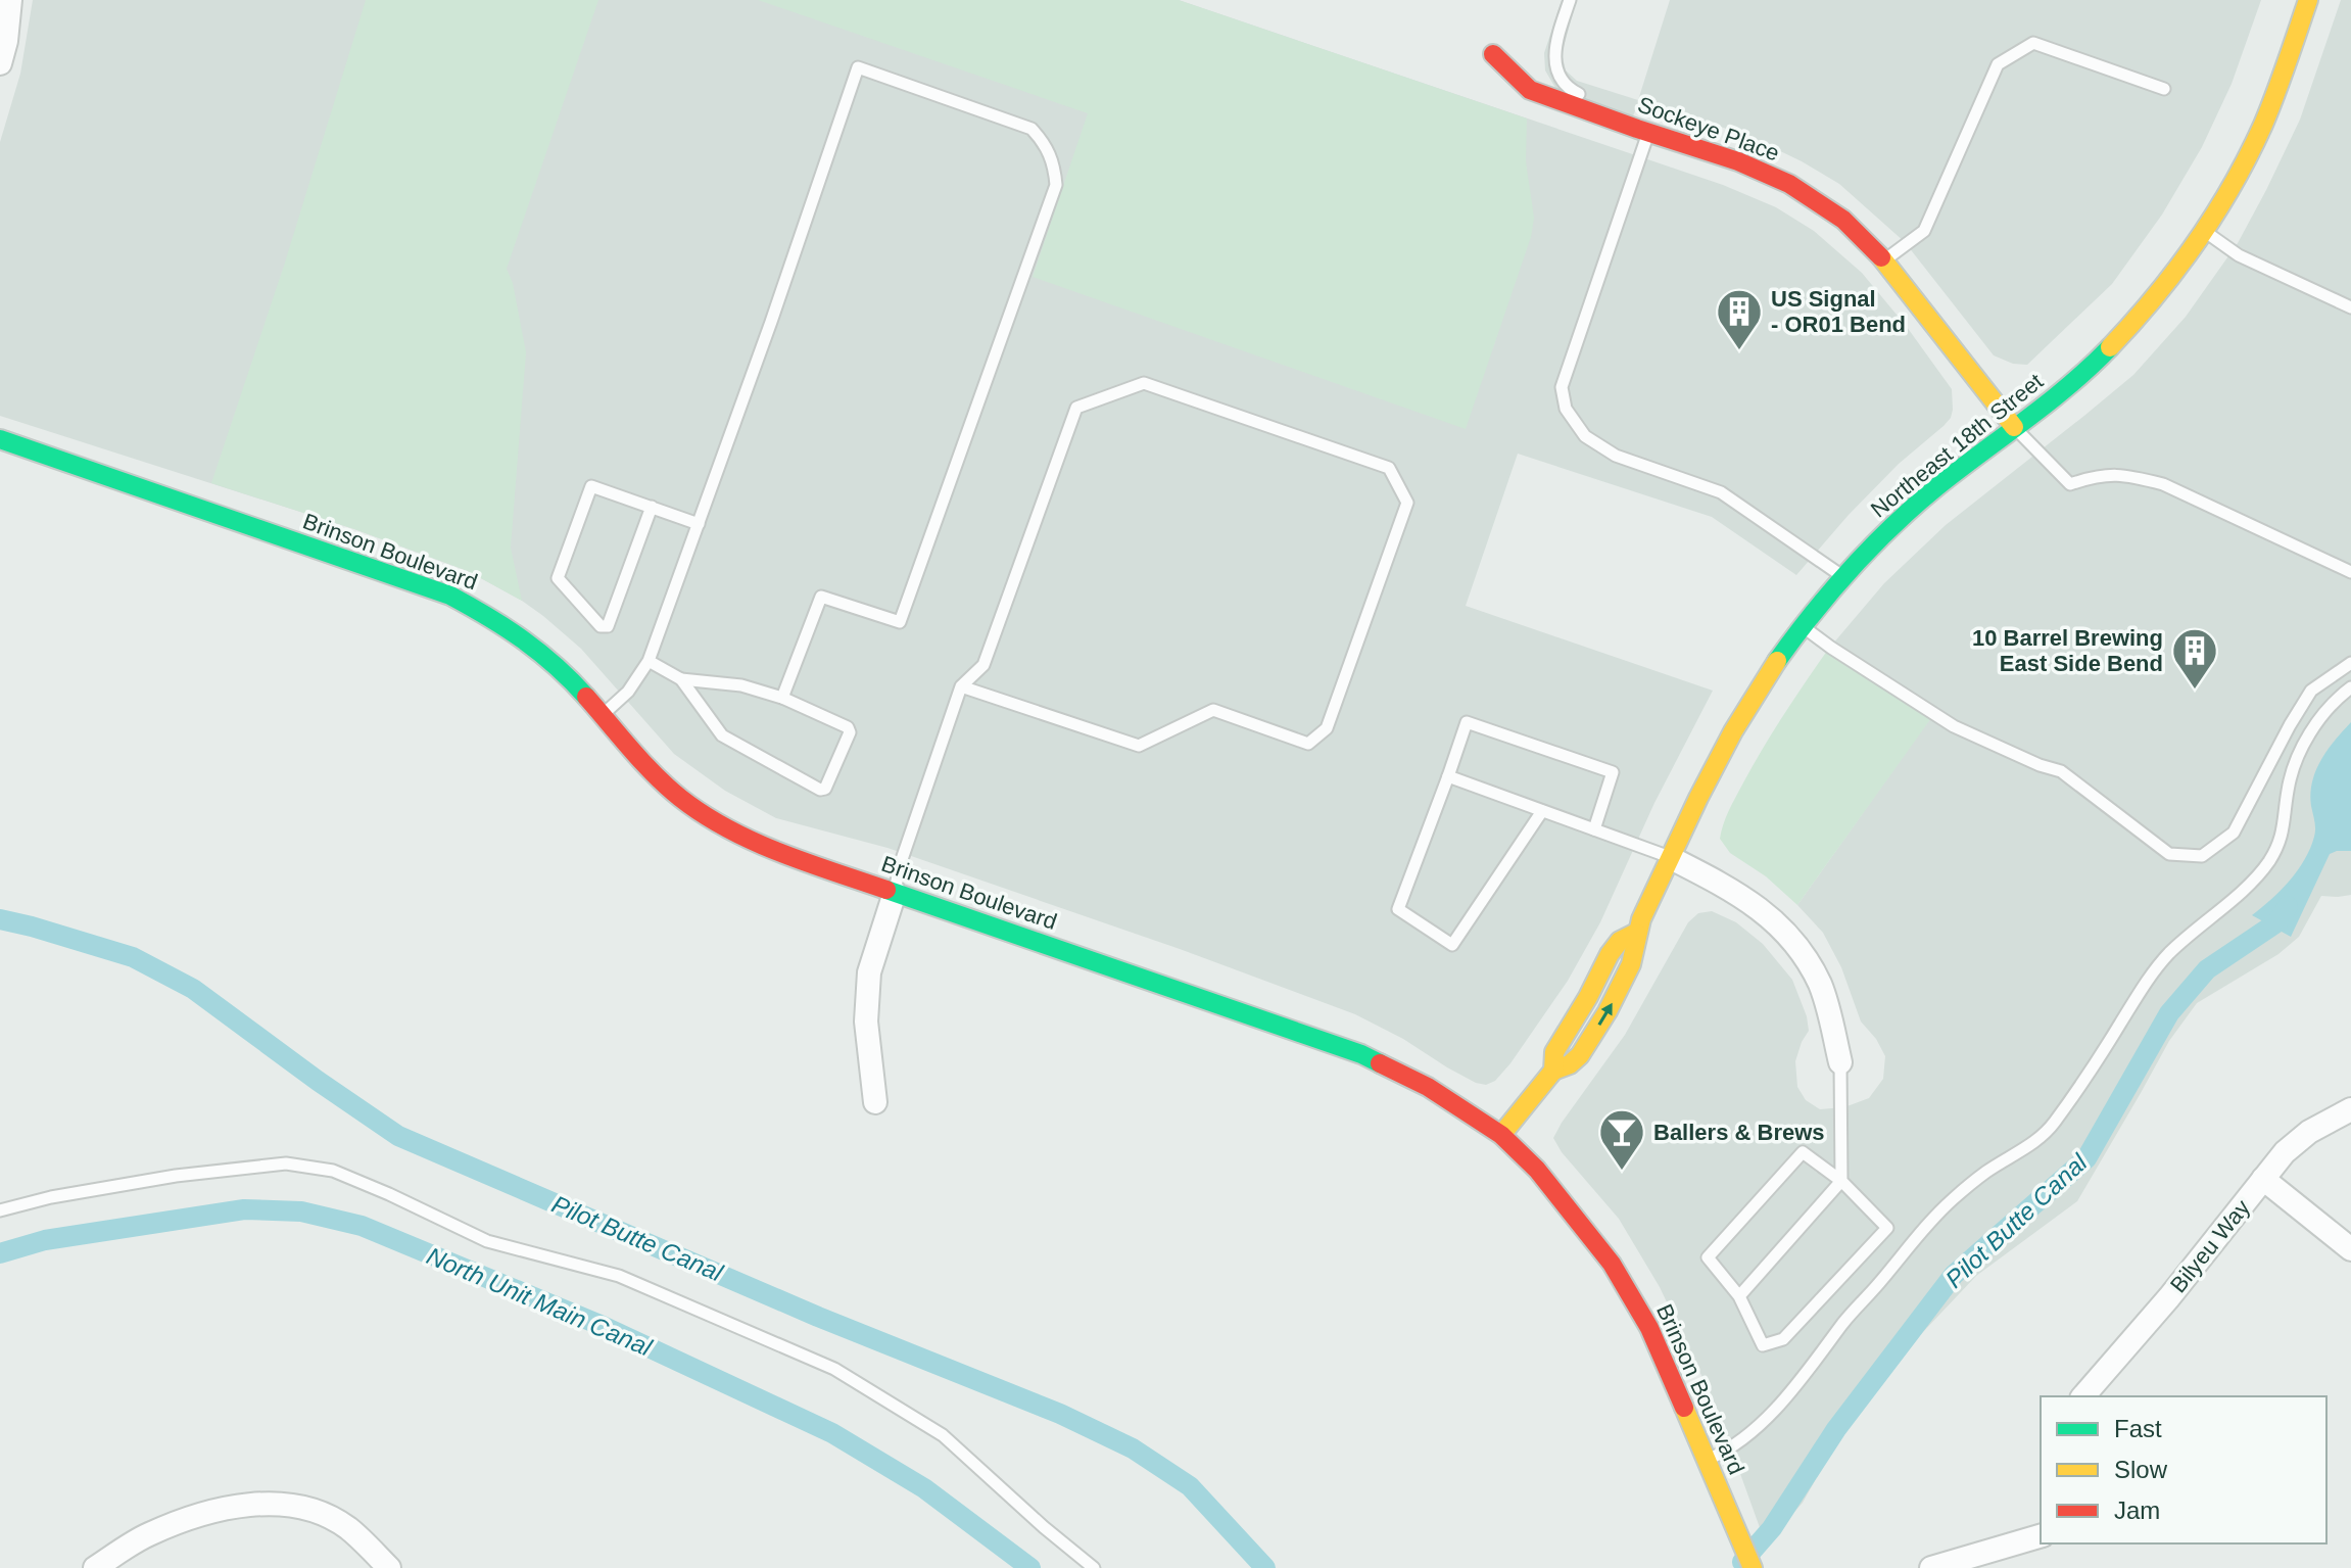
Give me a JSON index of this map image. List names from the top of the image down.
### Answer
{
  "streets": {
    "street": [
      "Sockeye Place",
      "Northeast 18th Street",
      "Brinson Boulevard",
      "Bilyeu Way"
    ]
  },
  "crossings": [
    ["Sockeye Place", "Northeast 18th Street"],
    ["Northeast 18th Street", "Brinson Boulevard"]
  ],
  "water": ["Pilot Butte Canal", "North Unit Main Canal"],
  "places": {
    "building": ["US Signal - OR01 Bend", "10 Barrel Brewing East Side Bend"],
    "bar": ["Ballers & Brews"]
  },
  "legend": ["Fast", "Slow", "Jam"]
}
